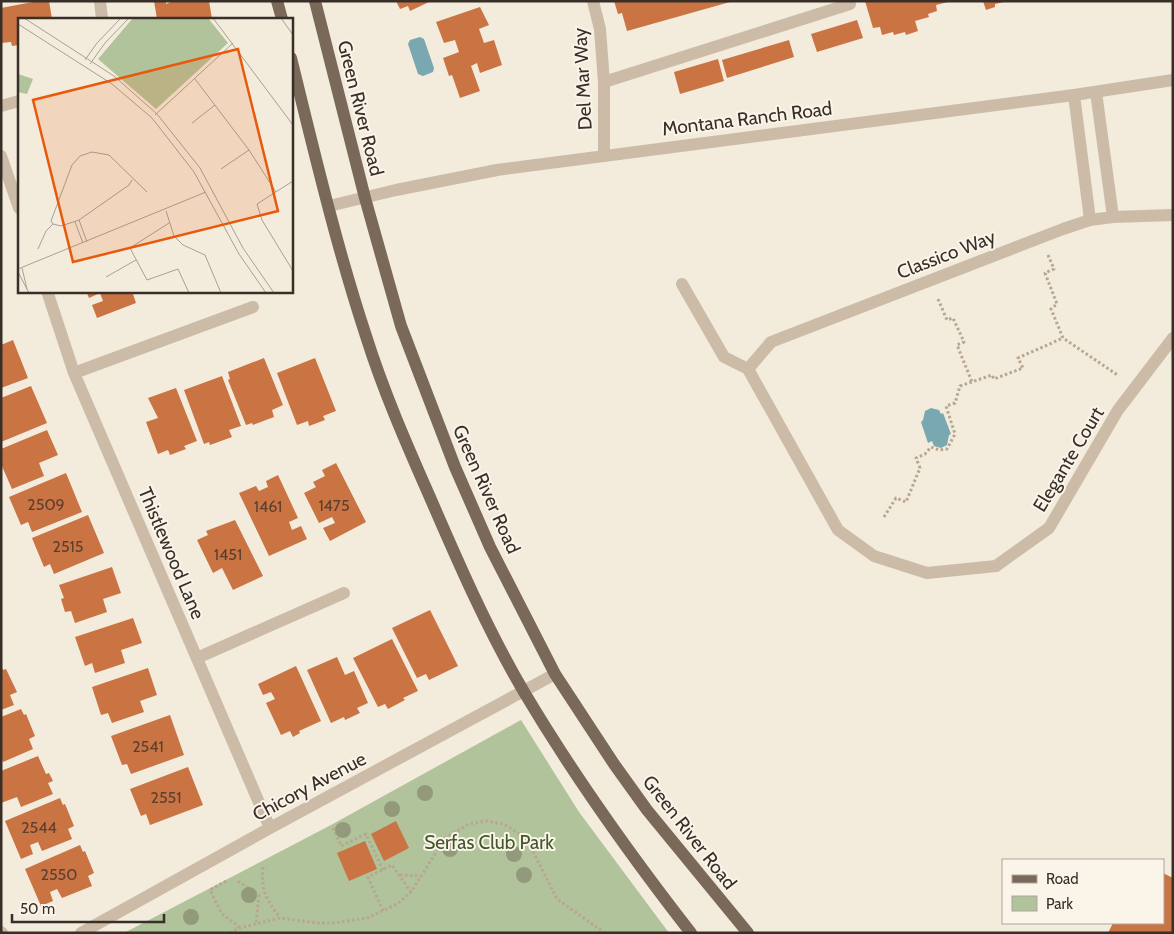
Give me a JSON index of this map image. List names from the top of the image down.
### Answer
{
  "streets": {
    "main road": ["Green River Road"],
    "street": [
      "Del Mar Way",
      "Montana Ranch Road",
      "Classico Way",
      "Elegante Court",
      "Thistlewood Lane",
      "Chicory Avenue"
    ]
  },
  "crossings": [
    ["Del Mar Way", "Montana Ranch Road"],
    ["Green River Road", "Montana Ranch Road"],
    ["Green River Road", "Chicory Avenue"],
    ["Classico Way", "Elegante Court"],
    ["Thistlewood Lane", "Chicory Avenue"]
  ],
  "parks": ["Serfas Club Park"],
  "house_numbers": [
    "2509",
    "1475",
    "1461",
    "2515",
    "1451",
    "2541",
    "2551",
    "2544",
    "2550"
  ],
  "legend": ["Road", "Park"],
  "scale_bar": "50 m"
}
